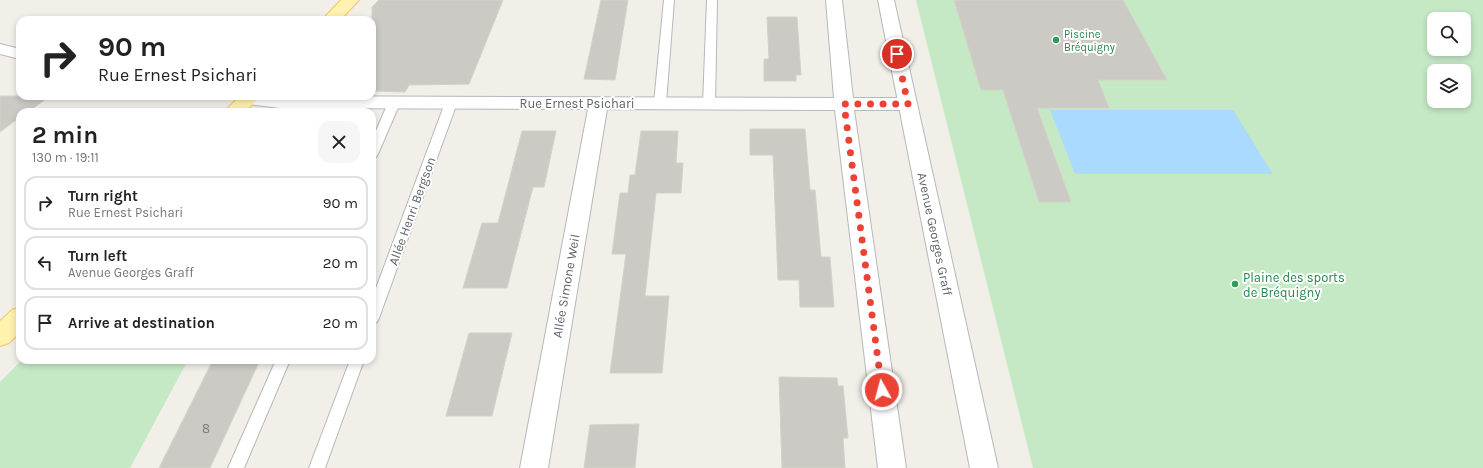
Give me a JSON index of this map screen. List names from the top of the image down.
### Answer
{
  "streets": {
    "street": ["Rue Ernest Psichari", "Avenue Georges Graff", "Allée Simone Weil"],
    "lane": ["Allée Henri Bergson"]
  },
  "crossings": [
    ["Rue Ernest Psichari", "Allée Henri Bergson"],
    ["Rue Ernest Psichari", "Avenue Georges Graff"],
    ["Rue Ernest Psichari", "Allée Simone Weil"]
  ],
  "places": ["Piscine Bréquigny", "Plaine des sports de Bréquigny"],
  "house_numbers": ["8"],
  "page": {
    "turn": ["90 m", "Rue Ernest Psichari"],
    "heading": ["2 min", "130 m · 19:11"],
    "list": [
      {
        "name": "Turn right",
        "note": "Rue Ernest Psichari",
        "value": "90 m"
      },
      {
        "name": "Turn left",
        "note": "Avenue Georges Graff",
        "value": "20 m"
      },
      {
        "name": "Arrive at destination",
        "value": "20 m"
      }
    ]
  }
}
